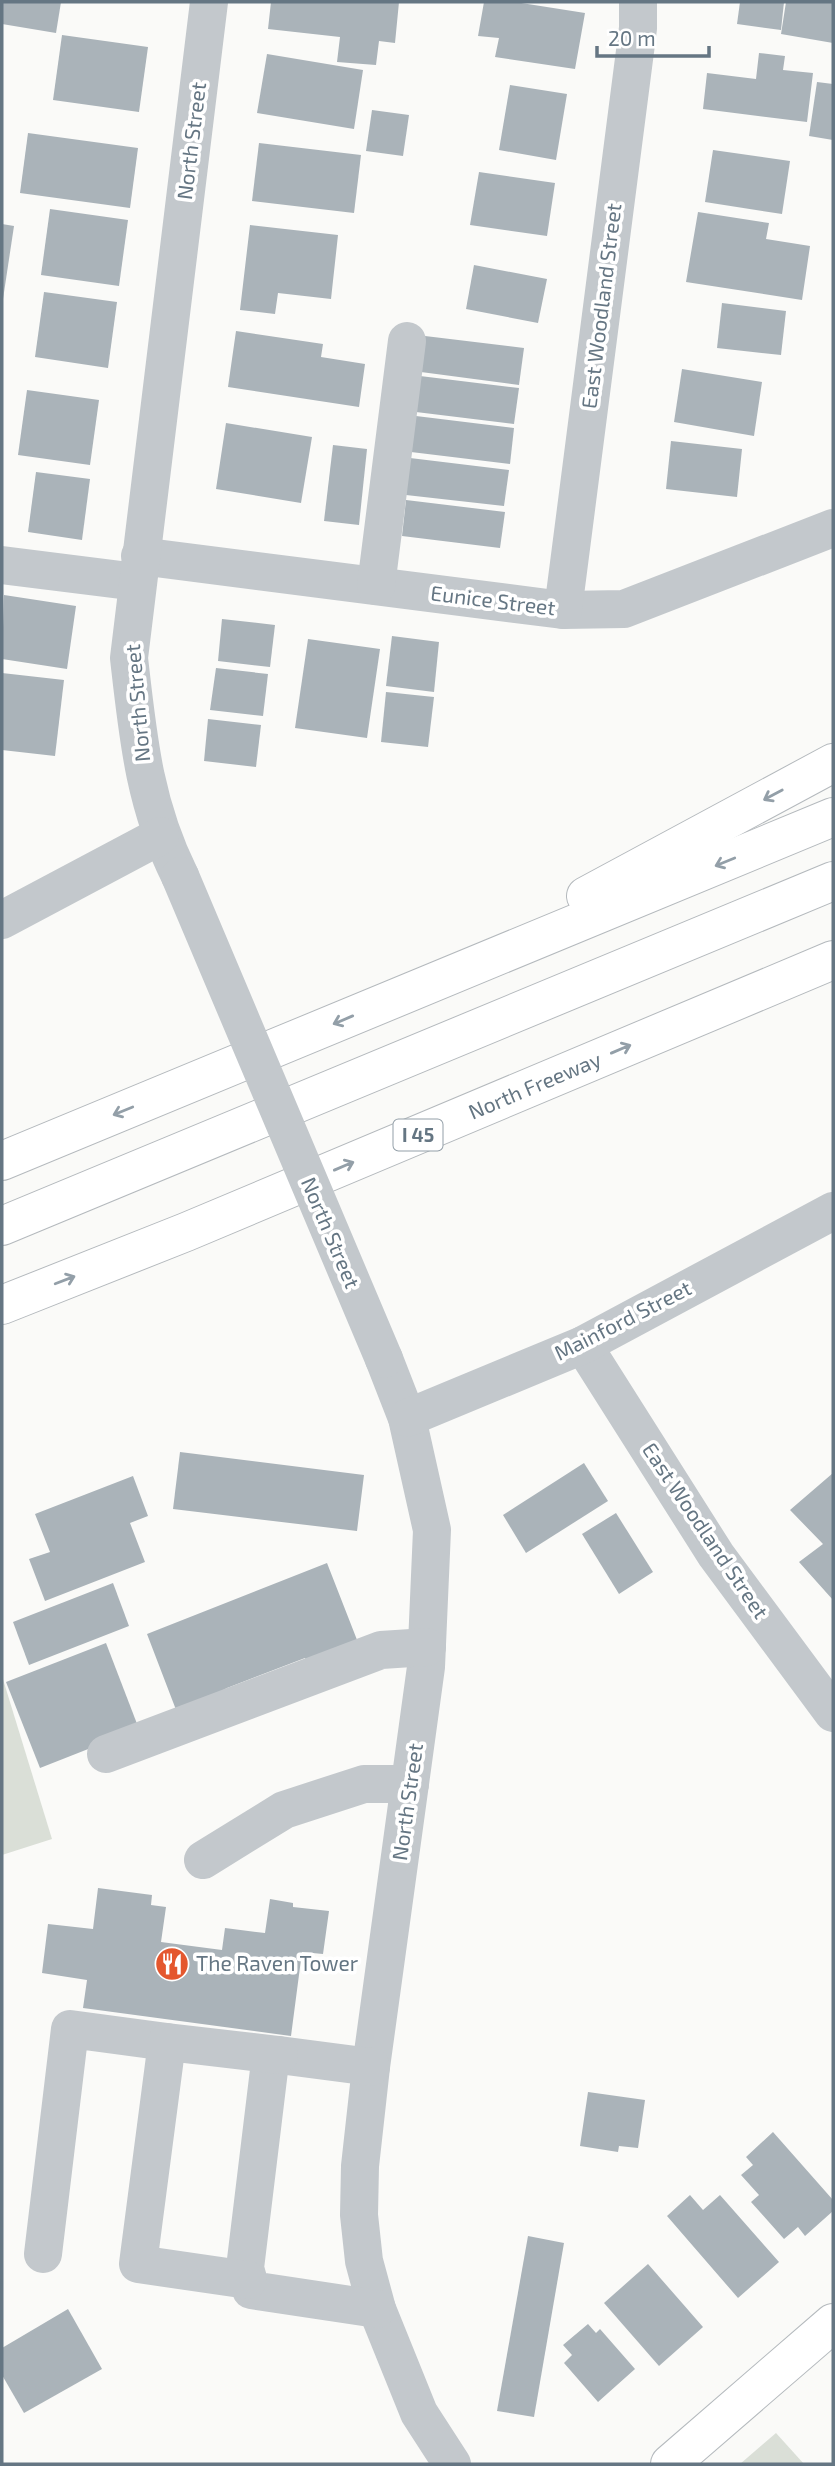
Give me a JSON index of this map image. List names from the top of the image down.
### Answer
{
  "streets": {
    "main road": ["North Freeway", "I 45"],
    "street": [
      "North Street",
      "East Woodland Street",
      "Eunice Street",
      "Mainford Street"
    ]
  },
  "crossings": [
    ["North Street", "Eunice Street"],
    ["North Street", "Mainford Street"],
    ["East Woodland Street", "Eunice Street"],
    ["East Woodland Street", "Mainford Street"]
  ],
  "places": {
    "restaurant": ["The Raven Tower"]
  },
  "scale_bar": "20 m"
}
